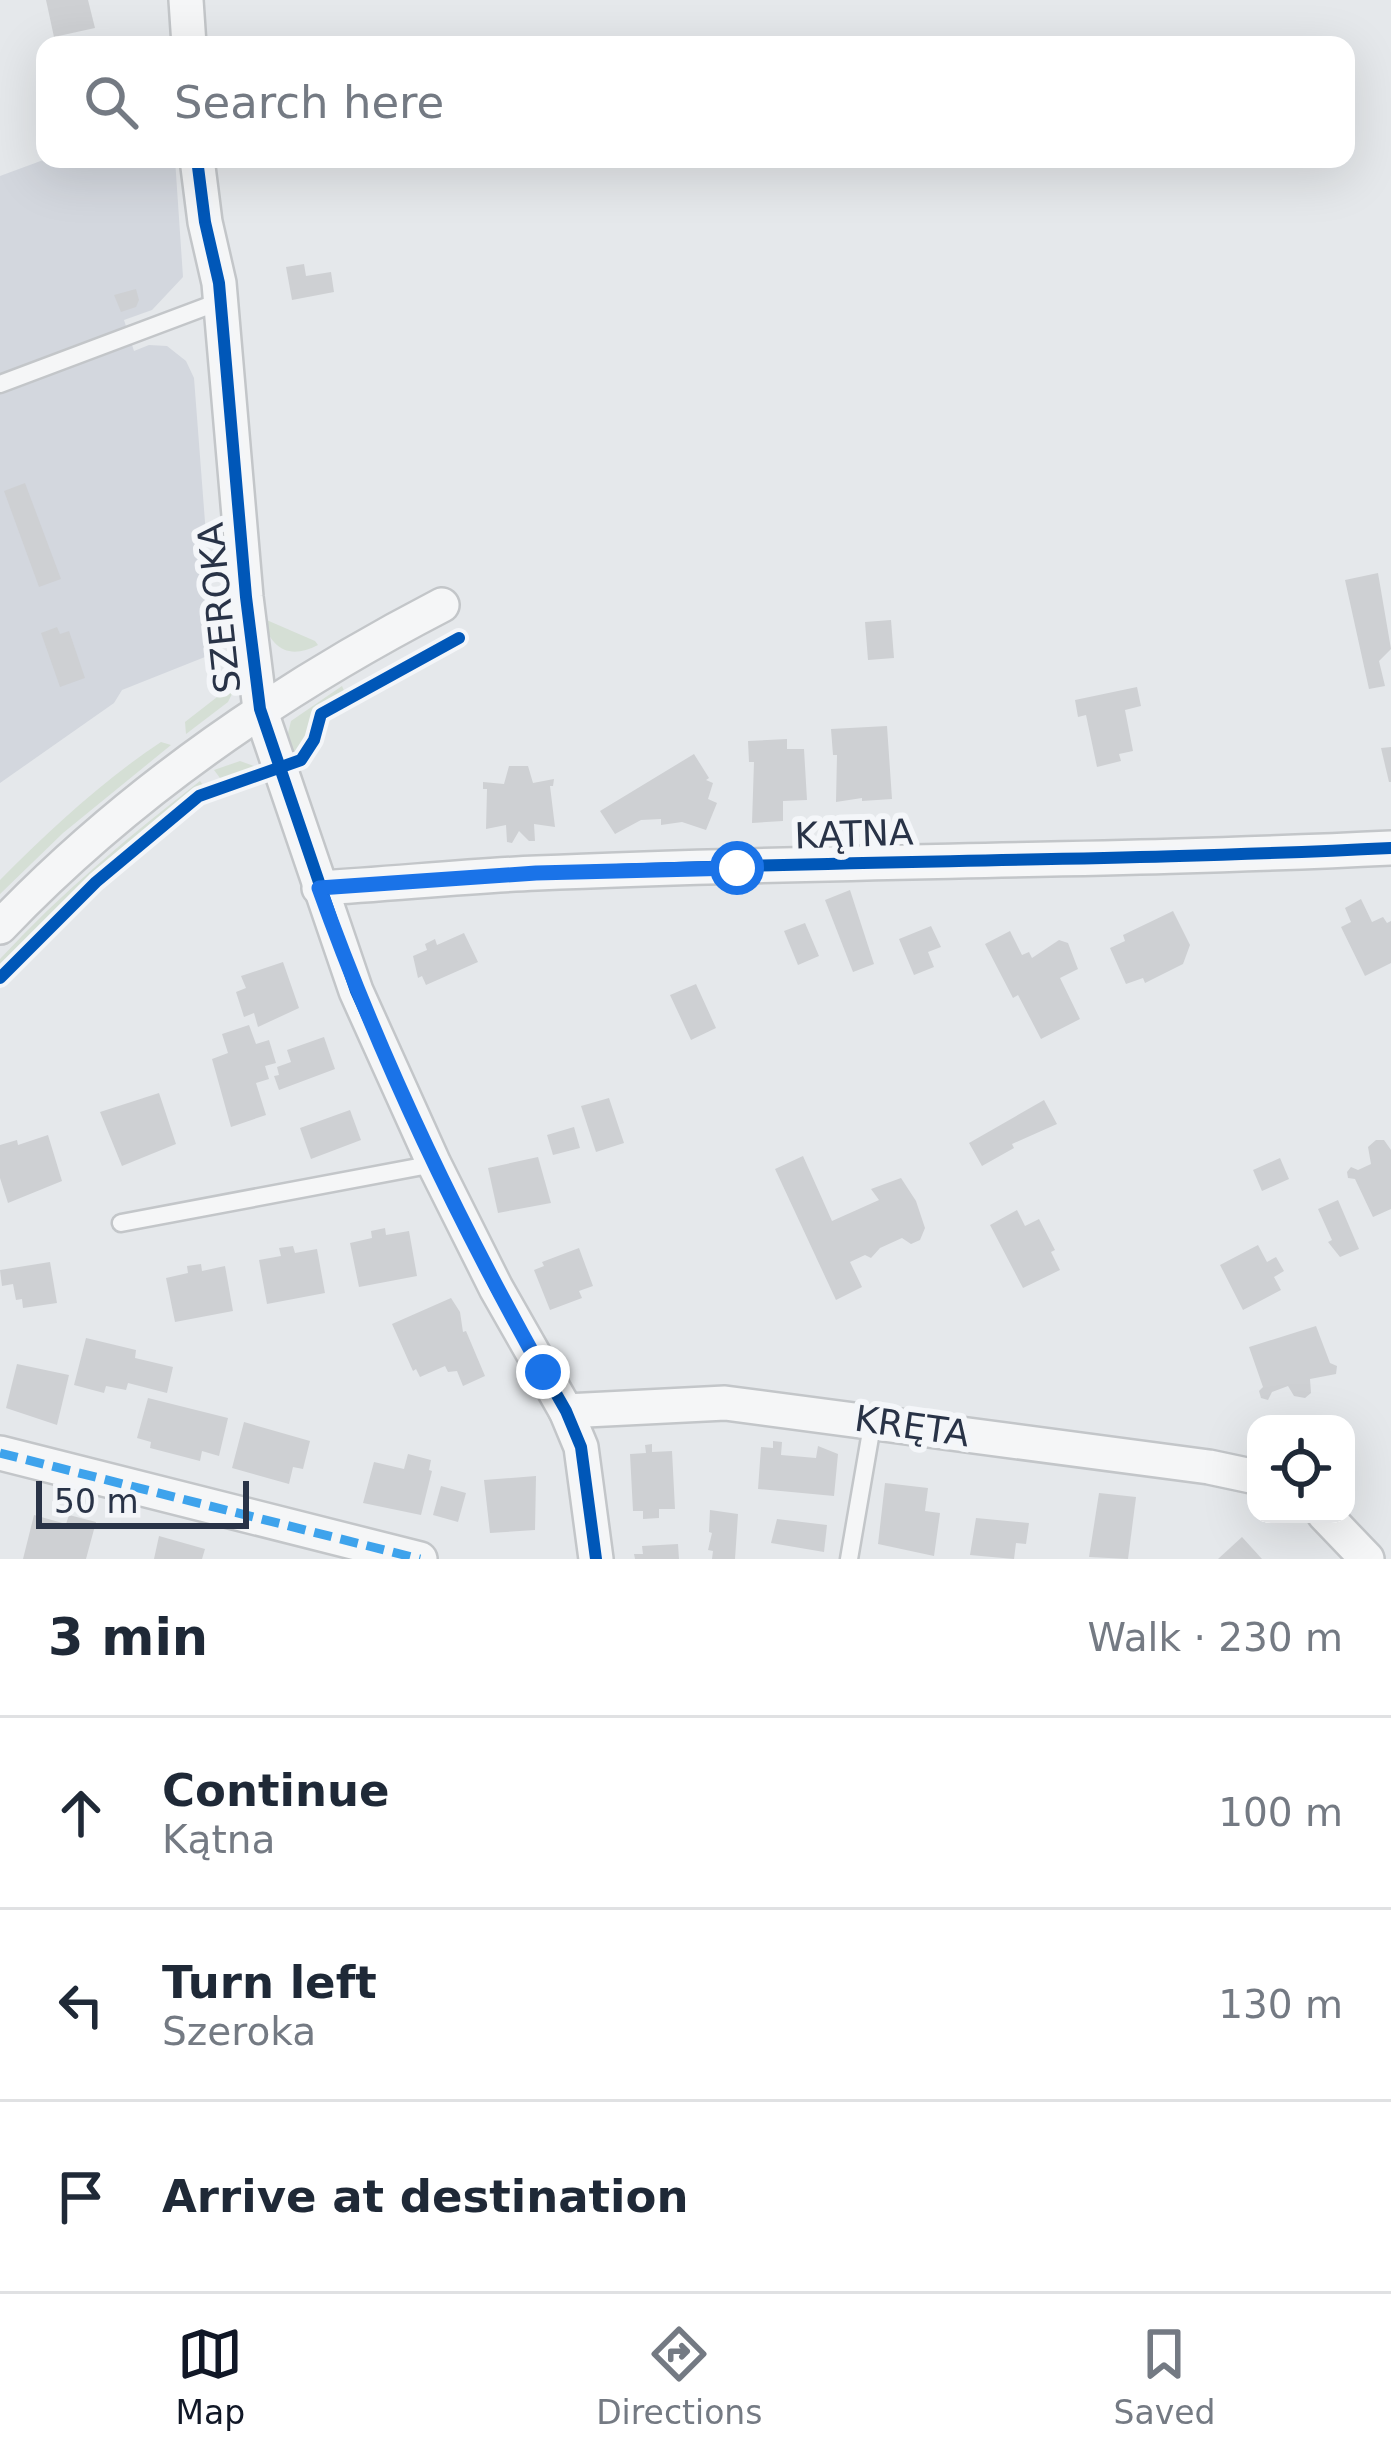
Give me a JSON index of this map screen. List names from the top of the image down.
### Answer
{
  "streets": {
    "street": ["SZEROKA", "KĄTNA", "KRĘTA"]
  },
  "crossings": [
    ["SZEROKA", "KĄTNA"],
    ["SZEROKA", "KRĘTA"]
  ],
  "scale_bar": "50 m",
  "page": {
    "search": "Search here",
    "scale": "50 m",
    "heading": ["3 min", "Walk · 230 m"],
    "list": [
      ["Continue", "Kątna", "100 m"],
      ["Turn left", "Szeroka", "130 m"],
      "Arrive at destination"
    ],
    "nav": ["Map", "Directions", "Saved"]
  }
}
